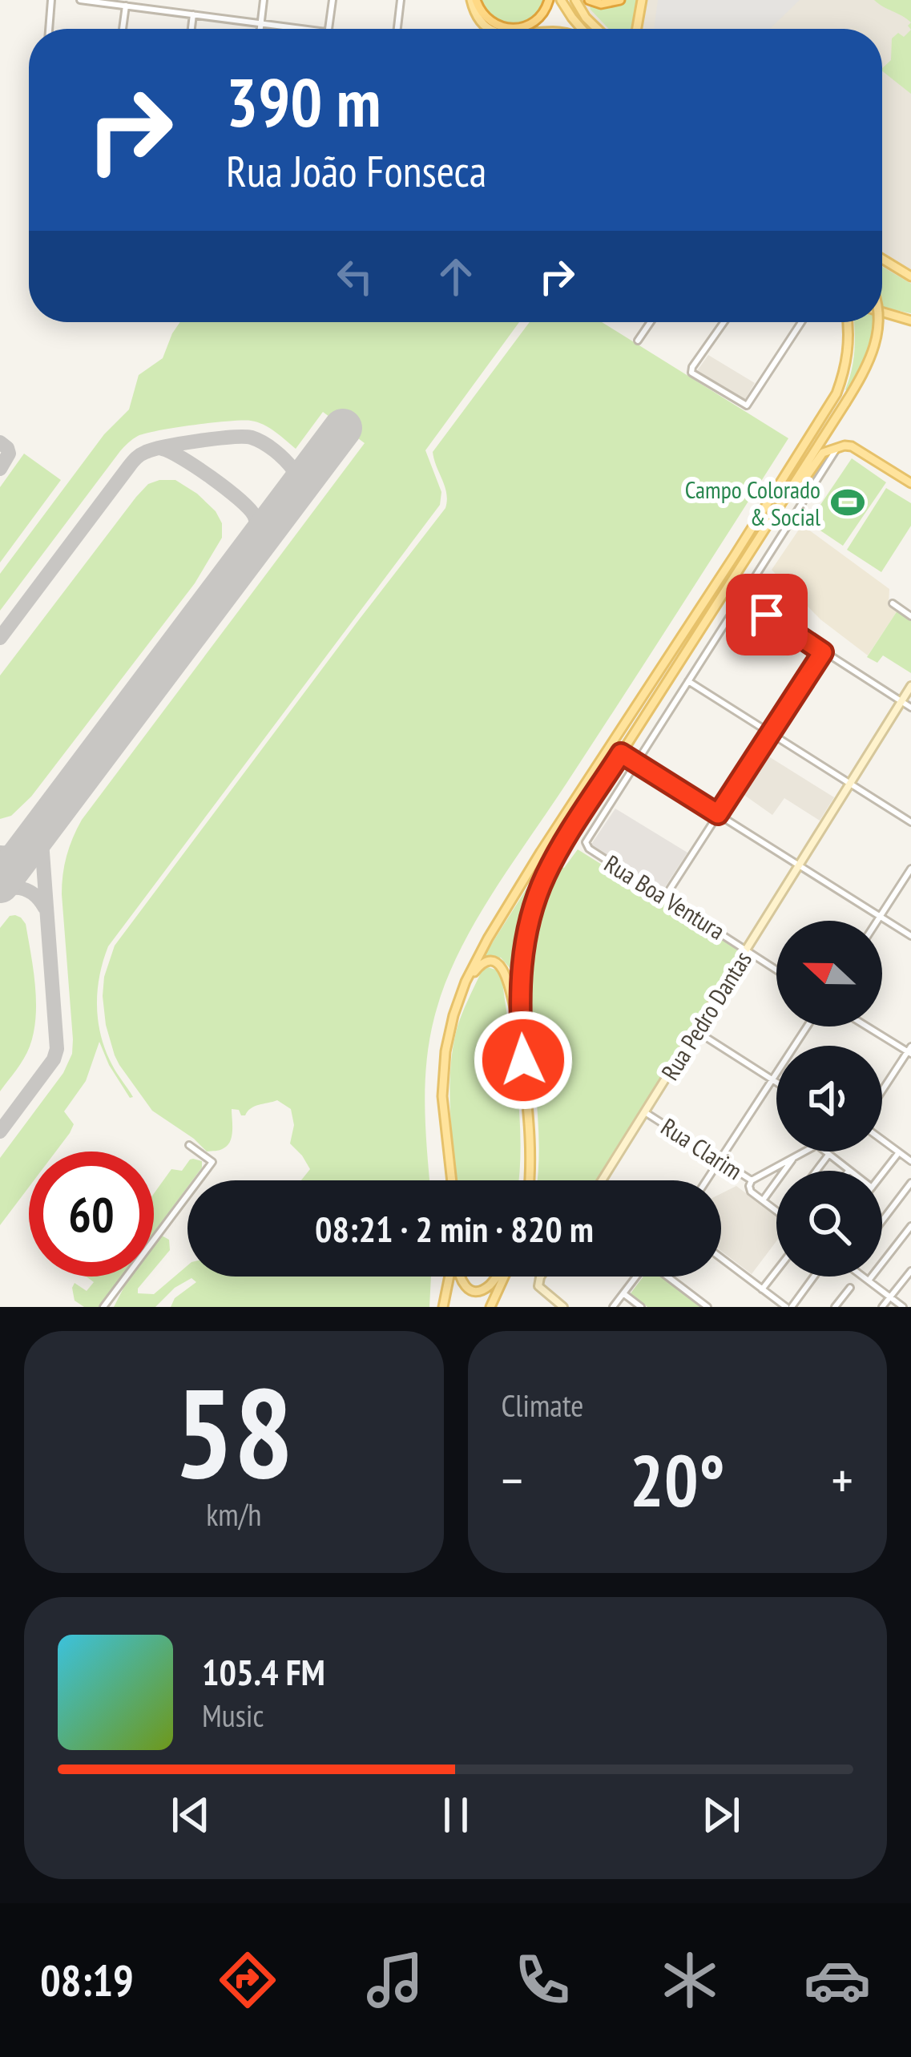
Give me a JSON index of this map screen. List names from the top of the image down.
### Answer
{
  "streets": {
    "main road": ["Rua Pedro Dantas"],
    "street": ["Rua Boa Ventura", "Rua Clarim"]
  },
  "crossings": [
    ["Rua Boa Ventura", "Rua Pedro Dantas"],
    ["Rua Pedro Dantas", "Rua Clarim"]
  ],
  "places": {
    "sports": ["Campo Colorado & Social"]
  },
  "north": "left",
  "page": {
    "turn": ["390 m", "Rua João Fonseca"],
    "limit": "60",
    "trip": "08:21 · 2 min · 820 m",
    "tile": [
      ["58", "km/h"],
      "Climate"
    ],
    "heat": ["−", "20°", "+"],
    "song": ["105.4 FM", "Music"],
    "tabs": "08:19"
  }
}
